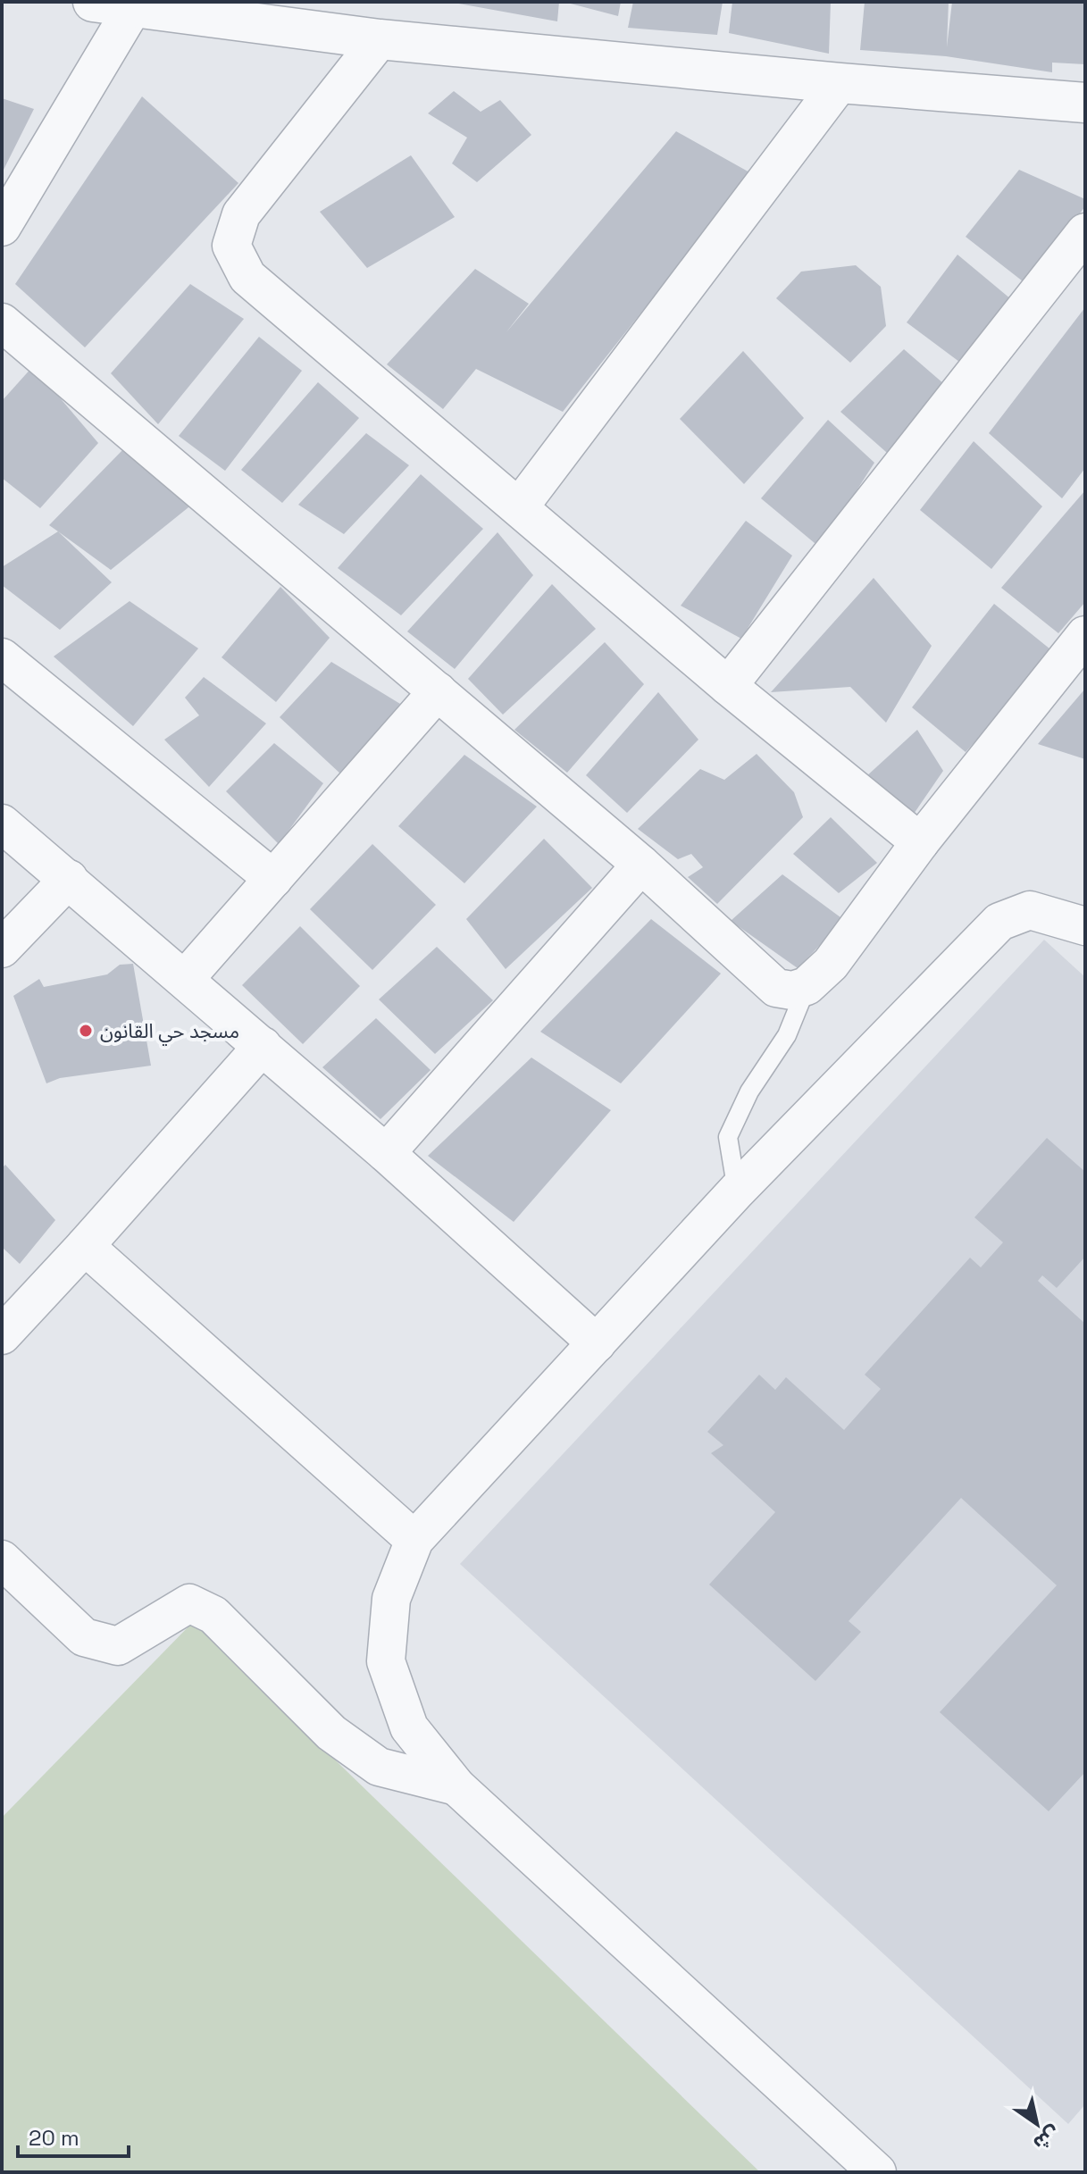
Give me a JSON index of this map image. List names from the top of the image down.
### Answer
{
  "places": ["مسجد حي القانون"],
  "scale_bar": "20 m",
  "north": "bottom right"
}
